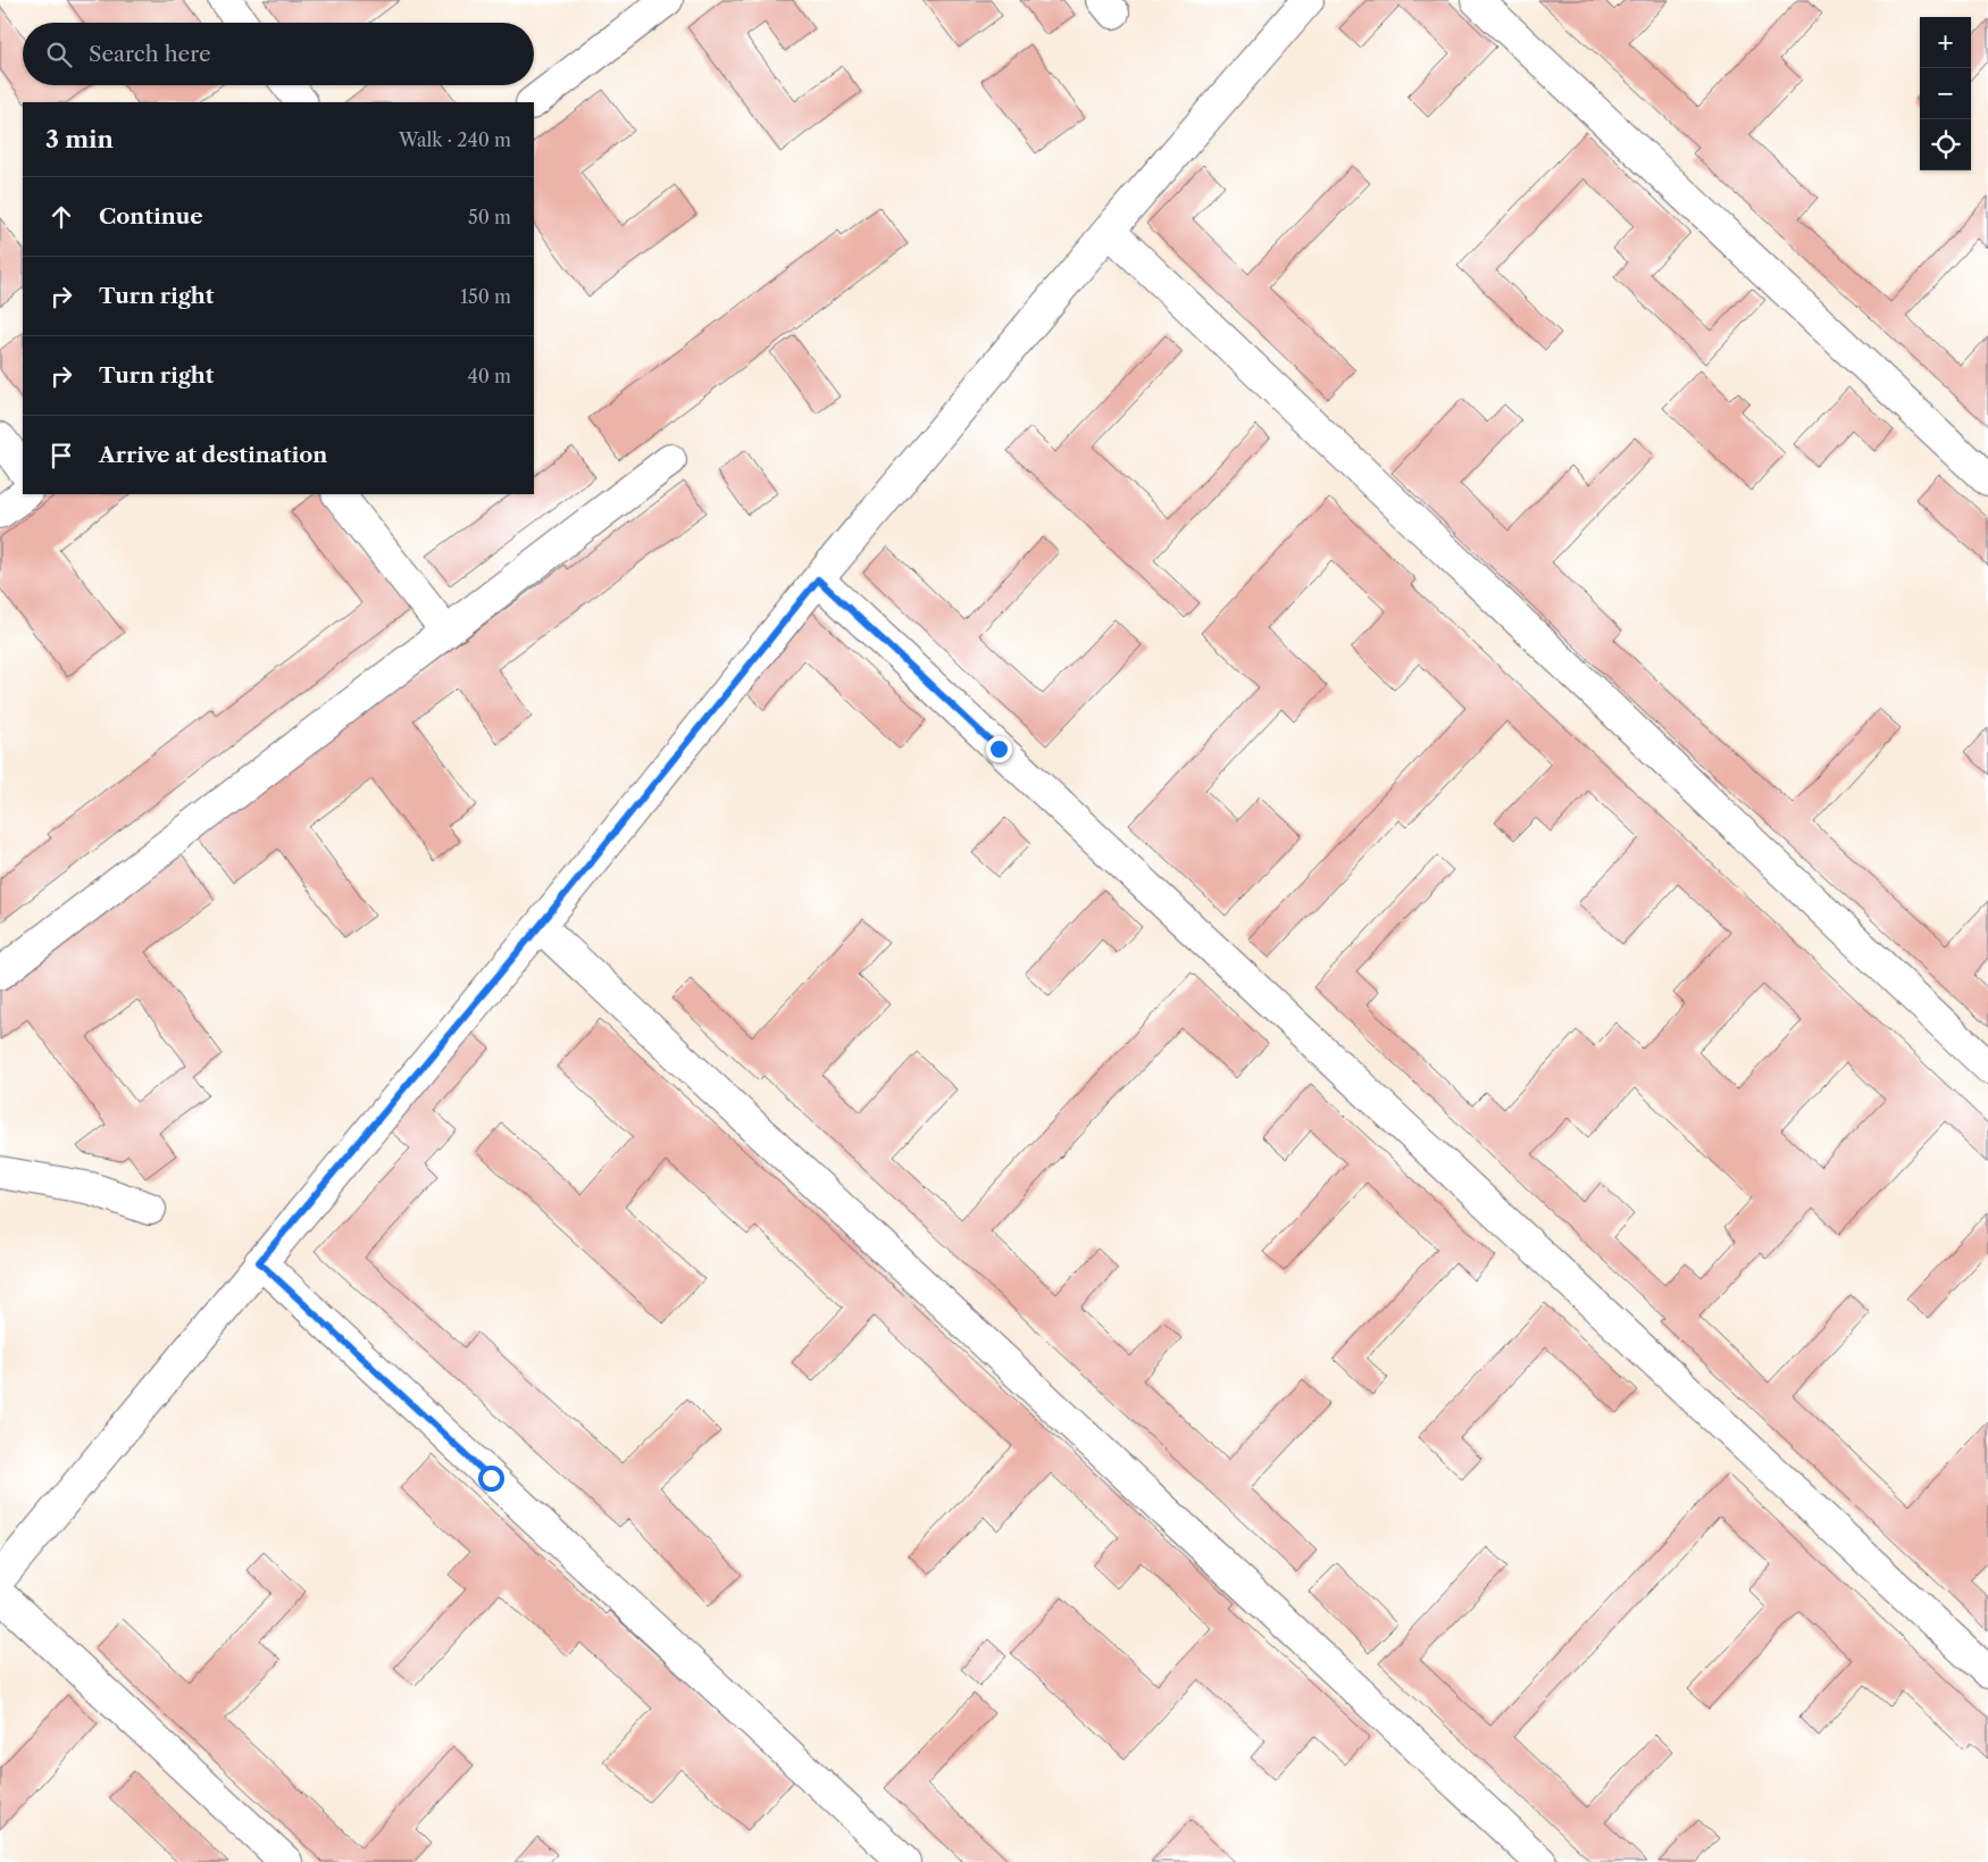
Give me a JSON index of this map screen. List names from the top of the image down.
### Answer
{
  "page": {
    "map_buttons": ["+", "−"],
    "search": "Search here",
    "heading": ["3 min", "Walk · 240 m"],
    "list": [
      ["Continue", "50 m"],
      ["Turn right", "150 m"],
      ["Turn right", "40 m"],
      "Arrive at destination"
    ]
  }
}
